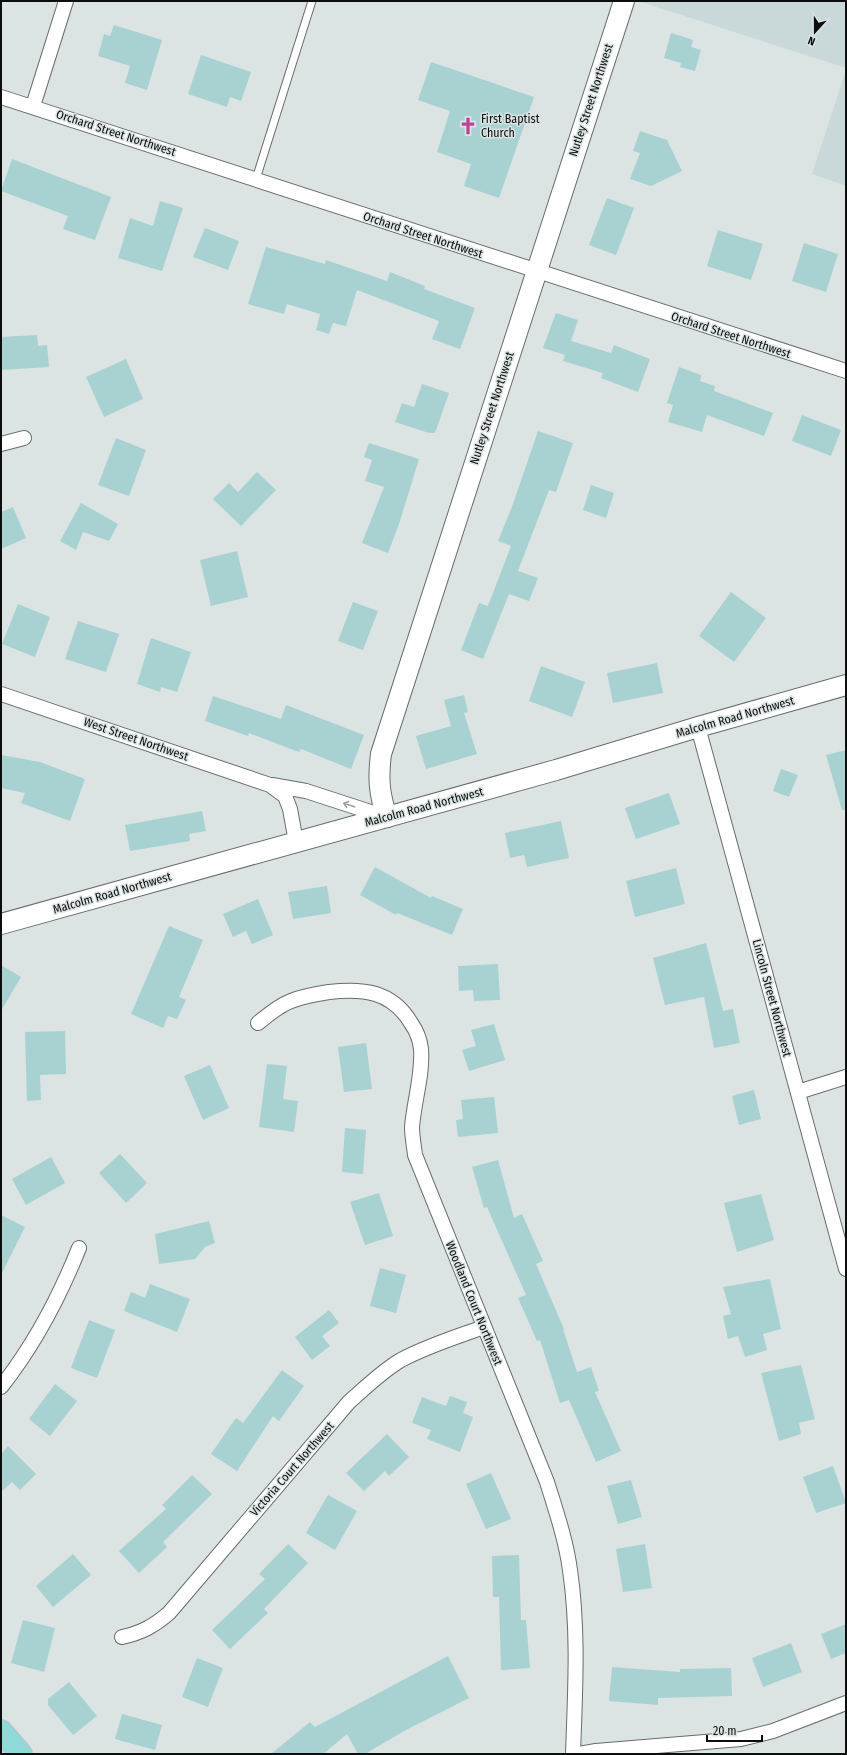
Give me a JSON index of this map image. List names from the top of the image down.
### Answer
{
  "streets": {
    "main road": ["Nutley Street Northwest", "Malcolm Road Northwest"],
    "street": [
      "Orchard Street Northwest",
      "West Street Northwest",
      "Lincoln Street Northwest",
      "Woodland Court Northwest",
      "Victoria Court Northwest"
    ]
  },
  "crossings": [
    ["Nutley Street Northwest", "Orchard Street Northwest"],
    ["Nutley Street Northwest", "Malcolm Road Northwest"],
    ["Nutley Street Northwest", "West Street Northwest"],
    ["Malcolm Road Northwest", "West Street Northwest"],
    ["Malcolm Road Northwest", "Lincoln Street Northwest"],
    ["Woodland Court Northwest", "Victoria Court Northwest"]
  ],
  "places": {
    "church": ["First Baptist Church"]
  },
  "scale_bar": "20 m",
  "north": "bottom"
}
